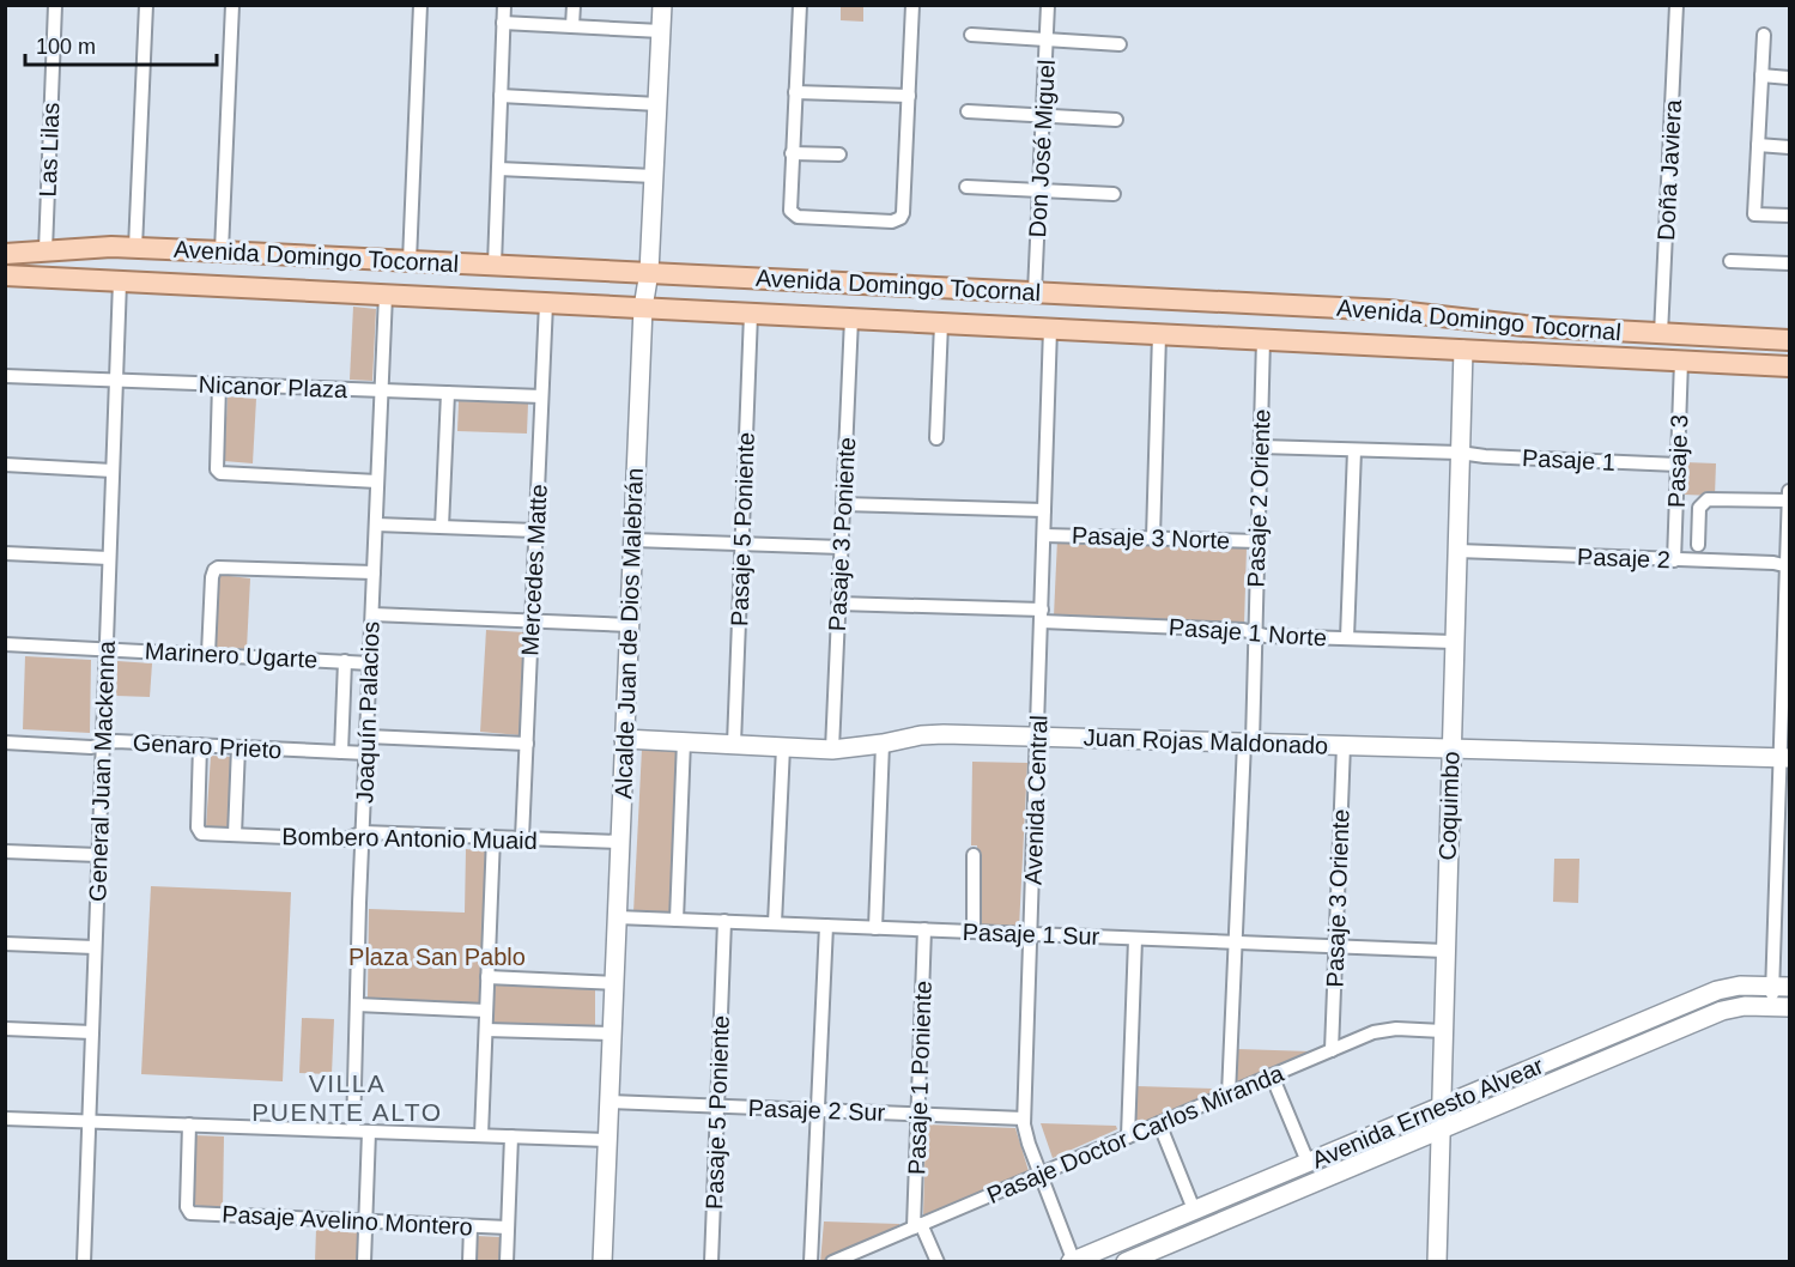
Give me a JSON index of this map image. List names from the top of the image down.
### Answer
{
  "streets": {
    "main road": ["Avenida Domingo Tocornal"],
    "street": [
      "Don José Miguel",
      "Las Lilas",
      "Doña Javiera",
      "Nicanor Plaza",
      "Pasaje 1",
      "Pasaje 3",
      "Pasaje 2 Oriente",
      "Pasaje 5 Poniente",
      "Pasaje 3 Poniente",
      "Pasaje 3 Norte",
      "Pasaje 2",
      "Mercedes Matte",
      "Pasaje 1 Norte",
      "Alcalde Juan de Dios Malebrán",
      "Marinero Ugarte",
      "Joaquín Palacios",
      "Juan Rojas Maldonado",
      "Genaro Prieto",
      "General Juan Mackenna",
      "Avenida Central",
      "Coquimbo",
      "Bombero Antonio Muaid",
      "Pasaje 3 Oriente",
      "Pasaje 1 Sur",
      "Pasaje 1 Poniente",
      "Pasaje 2 Sur",
      "Avenida Ernesto Alvear",
      "Pasaje Doctor Carlos Miranda",
      "Pasaje Avelino Montero"
    ]
  },
  "crossings": [
    ["Don José Miguel", "Avenida Domingo Tocornal"],
    ["Las Lilas", "Avenida Domingo Tocornal"],
    ["Doña Javiera", "Avenida Domingo Tocornal"],
    ["Avenida Domingo Tocornal", "Pasaje 3"],
    ["Avenida Domingo Tocornal", "Pasaje 2 Oriente"],
    ["Avenida Domingo Tocornal", "Pasaje 5 Poniente"],
    ["Avenida Domingo Tocornal", "Pasaje 3 Poniente"],
    ["Avenida Domingo Tocornal", "Mercedes Matte"],
    ["Avenida Domingo Tocornal", "Alcalde Juan de Dios Malebrán"],
    ["Avenida Domingo Tocornal", "Joaquín Palacios"],
    ["Avenida Domingo Tocornal", "General Juan Mackenna"],
    ["Avenida Domingo Tocornal", "Avenida Central"],
    ["Avenida Domingo Tocornal", "Coquimbo"],
    ["Nicanor Plaza", "Mercedes Matte"],
    ["Nicanor Plaza", "Joaquín Palacios"],
    ["Nicanor Plaza", "General Juan Mackenna"],
    ["Pasaje 1", "Pasaje 3"],
    ["Pasaje 1", "Pasaje 2 Oriente"],
    ["Pasaje 1", "Coquimbo"],
    ["Pasaje 3", "Pasaje 2"],
    ["Pasaje 2 Oriente", "Pasaje 3 Norte"],
    ["Pasaje 2 Oriente", "Pasaje 1 Norte"],
    ["Pasaje 2 Oriente", "Juan Rojas Maldonado"],
    ["Pasaje 2 Oriente", "Pasaje 1 Sur"],
    ["Pasaje 2 Oriente", "Pasaje Doctor Carlos Miranda"],
    ["Pasaje 5 Poniente", "Juan Rojas Maldonado"],
    ["Pasaje 5 Poniente", "Pasaje 1 Sur"],
    ["Pasaje 5 Poniente", "Pasaje 2 Sur"],
    ["Pasaje 3 Poniente", "Pasaje 3 Norte"],
    ["Pasaje 3 Poniente", "Pasaje 1 Norte"],
    ["Pasaje 3 Poniente", "Juan Rojas Maldonado"],
    ["Pasaje 3 Norte", "Avenida Central"],
    ["Pasaje 2", "Coquimbo"],
    ["Mercedes Matte", "Bombero Antonio Muaid"],
    ["Pasaje 1 Norte", "Avenida Central"],
    ["Pasaje 1 Norte", "Coquimbo"],
    ["Alcalde Juan de Dios Malebrán", "Juan Rojas Maldonado"],
    ["Alcalde Juan de Dios Malebrán", "Bombero Antonio Muaid"],
    ["Alcalde Juan de Dios Malebrán", "Pasaje 1 Sur"],
    ["Alcalde Juan de Dios Malebrán", "Pasaje 2 Sur"],
    ["Marinero Ugarte", "Joaquín Palacios"],
    ["Marinero Ugarte", "General Juan Mackenna"],
    ["Joaquín Palacios", "Genaro Prieto"],
    ["Joaquín Palacios", "Bombero Antonio Muaid"],
    ["Juan Rojas Maldonado", "Avenida Central"],
    ["Juan Rojas Maldonado", "Coquimbo"],
    ["Juan Rojas Maldonado", "Pasaje 3 Oriente"],
    ["Genaro Prieto", "General Juan Mackenna"],
    ["Genaro Prieto", "Bombero Antonio Muaid"],
    ["Avenida Central", "Pasaje 1 Sur"],
    ["Avenida Central", "Pasaje 2 Sur"],
    ["Avenida Central", "Avenida Ernesto Alvear"],
    ["Avenida Central", "Pasaje Doctor Carlos Miranda"],
    ["Coquimbo", "Pasaje 1 Sur"],
    ["Coquimbo", "Avenida Ernesto Alvear"],
    ["Coquimbo", "Pasaje Doctor Carlos Miranda"],
    ["Pasaje 3 Oriente", "Pasaje 1 Sur"],
    ["Pasaje 3 Oriente", "Pasaje Doctor Carlos Miranda"],
    ["Pasaje 1 Sur", "Pasaje 1 Poniente"],
    ["Pasaje 1 Poniente", "Pasaje 2 Sur"],
    ["Pasaje 1 Poniente", "Pasaje Doctor Carlos Miranda"]
  ],
  "districts": ["VILLA PUENTE ALTO"],
  "parks": ["Plaza San Pablo"],
  "scale_bar": "100 m"
}
